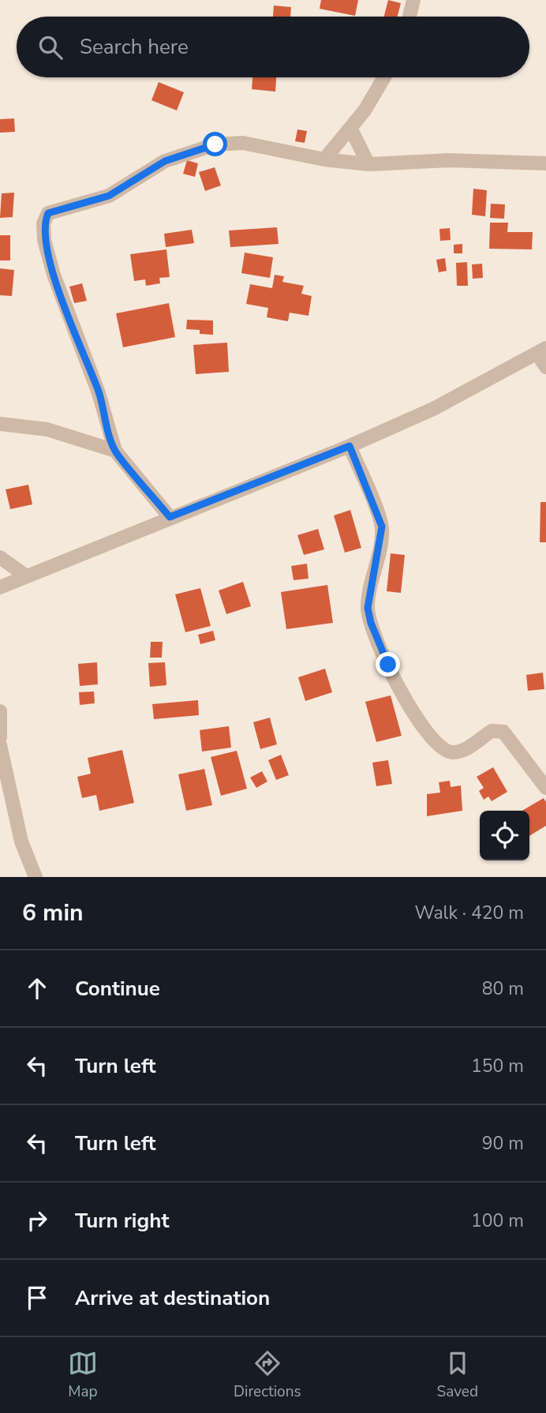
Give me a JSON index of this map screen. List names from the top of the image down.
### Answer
{
  "page": {
    "search": "Search here",
    "heading": ["6 min", "Walk · 420 m"],
    "list": [
      ["Continue", "80 m"],
      ["Turn left", "150 m"],
      ["Turn left", "90 m"],
      ["Turn right", "100 m"],
      "Arrive at destination"
    ],
    "nav": ["Map", "Directions", "Saved"]
  }
}
